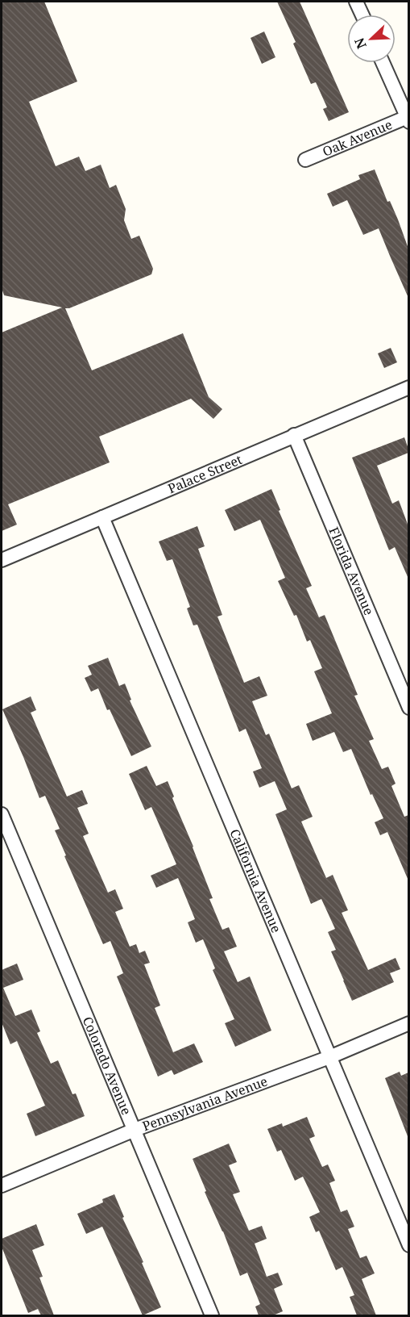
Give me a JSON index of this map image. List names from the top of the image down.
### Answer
{
  "streets": {
    "street": [
      "Oak Avenue",
      "Palace Street",
      "Florida Avenue",
      "California Avenue",
      "Colorado Avenue",
      "Pennsylvania Avenue"
    ]
  },
  "crossings": [
    ["Palace Street", "Florida Avenue"],
    ["Palace Street", "California Avenue"],
    ["California Avenue", "Pennsylvania Avenue"],
    ["Colorado Avenue", "Pennsylvania Avenue"]
  ],
  "north": "bottom left"
}
